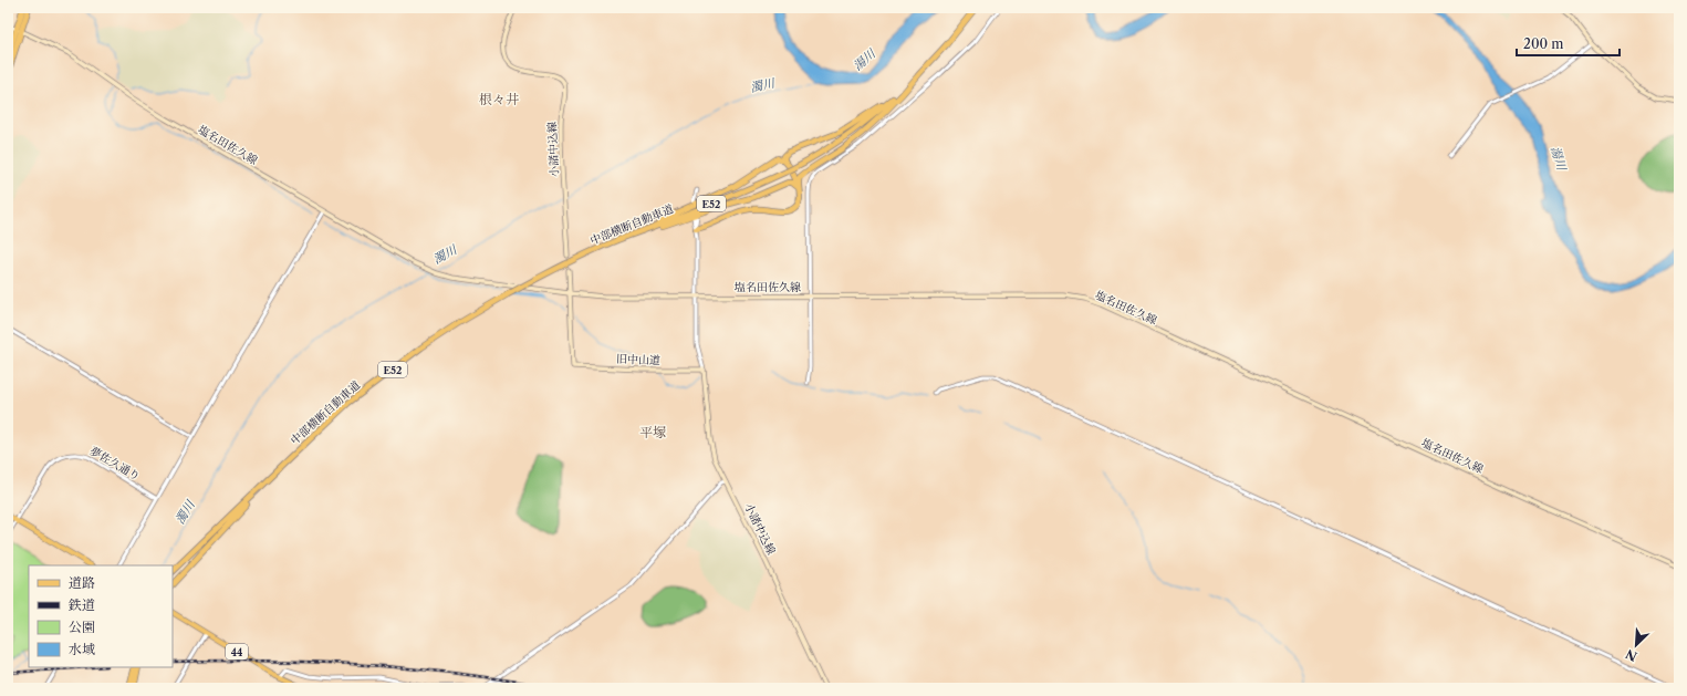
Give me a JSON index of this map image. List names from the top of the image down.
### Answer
{
  "streets": {
    "highway": ["E52", "中部横断自動車道"],
    "main road": [
      "塩名田佐久線",
      "小諸中込線",
      "旧中山道",
      "44"
    ],
    "street": ["夢佐久通り"]
  },
  "crossings": [
    ["塩名田佐久線", "旧中山道"],
    ["小諸中込線", "旧中山道"]
  ],
  "districts": ["根々井", "平塚"],
  "water": ["湯川", "濁川"],
  "legend": [
    "道路",
    "鉄道",
    "公園",
    "水域"
  ],
  "scale_bar": "200 m",
  "north": "bottom left"
}
